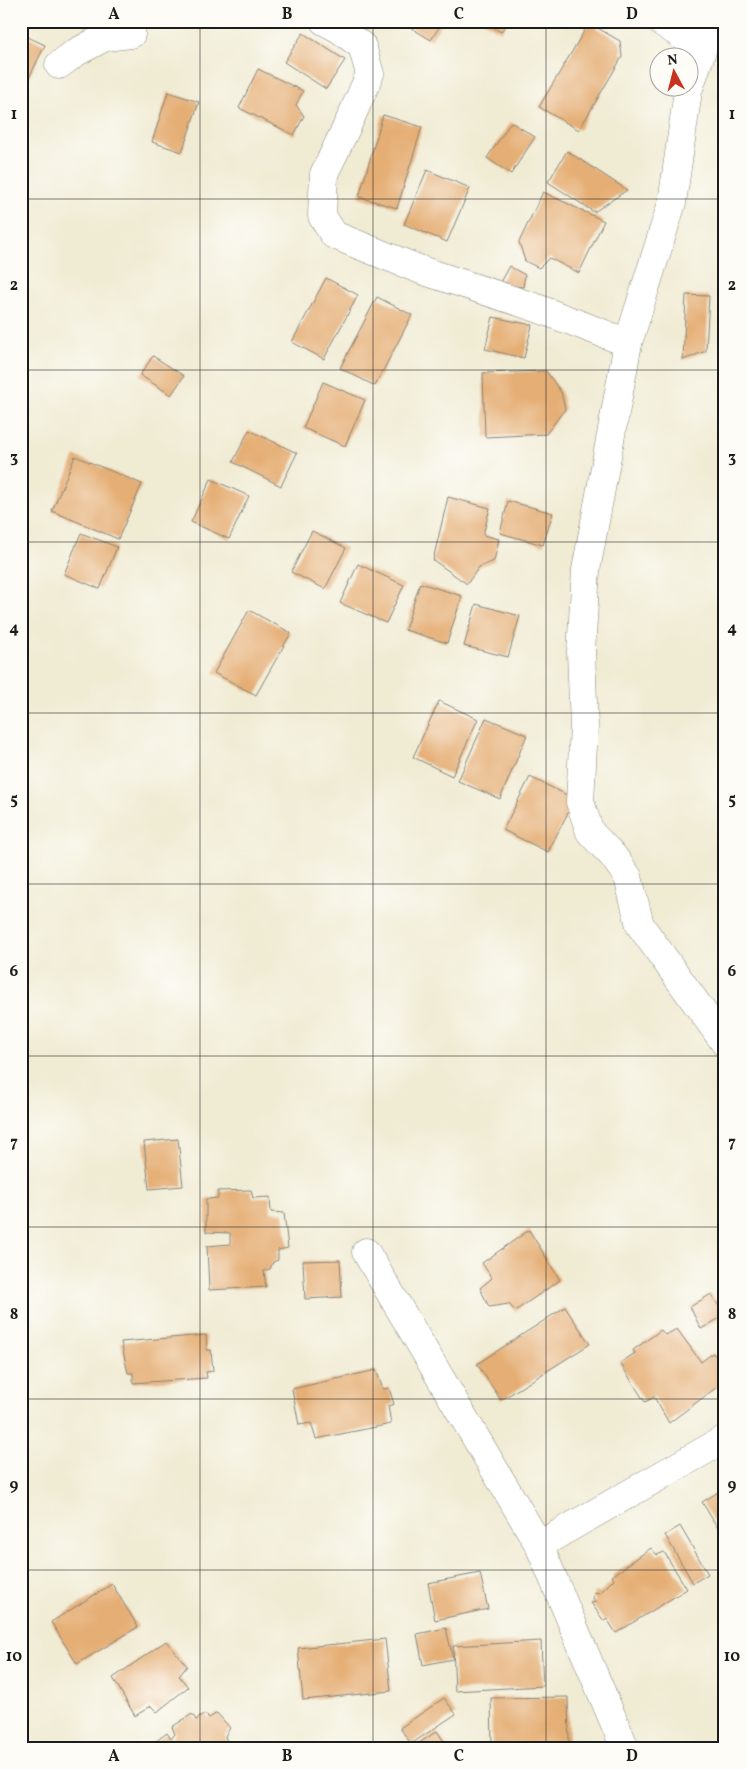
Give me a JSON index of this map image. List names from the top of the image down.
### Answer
{
  "north": "top",
  "grid": {
    "columns": [
      "A",
      "B",
      "C",
      "D"
    ],
    "rows": [
      "1",
      "2",
      "3",
      "4",
      "5",
      "6",
      "7",
      "8",
      "9",
      "10"
    ]
  }
}
